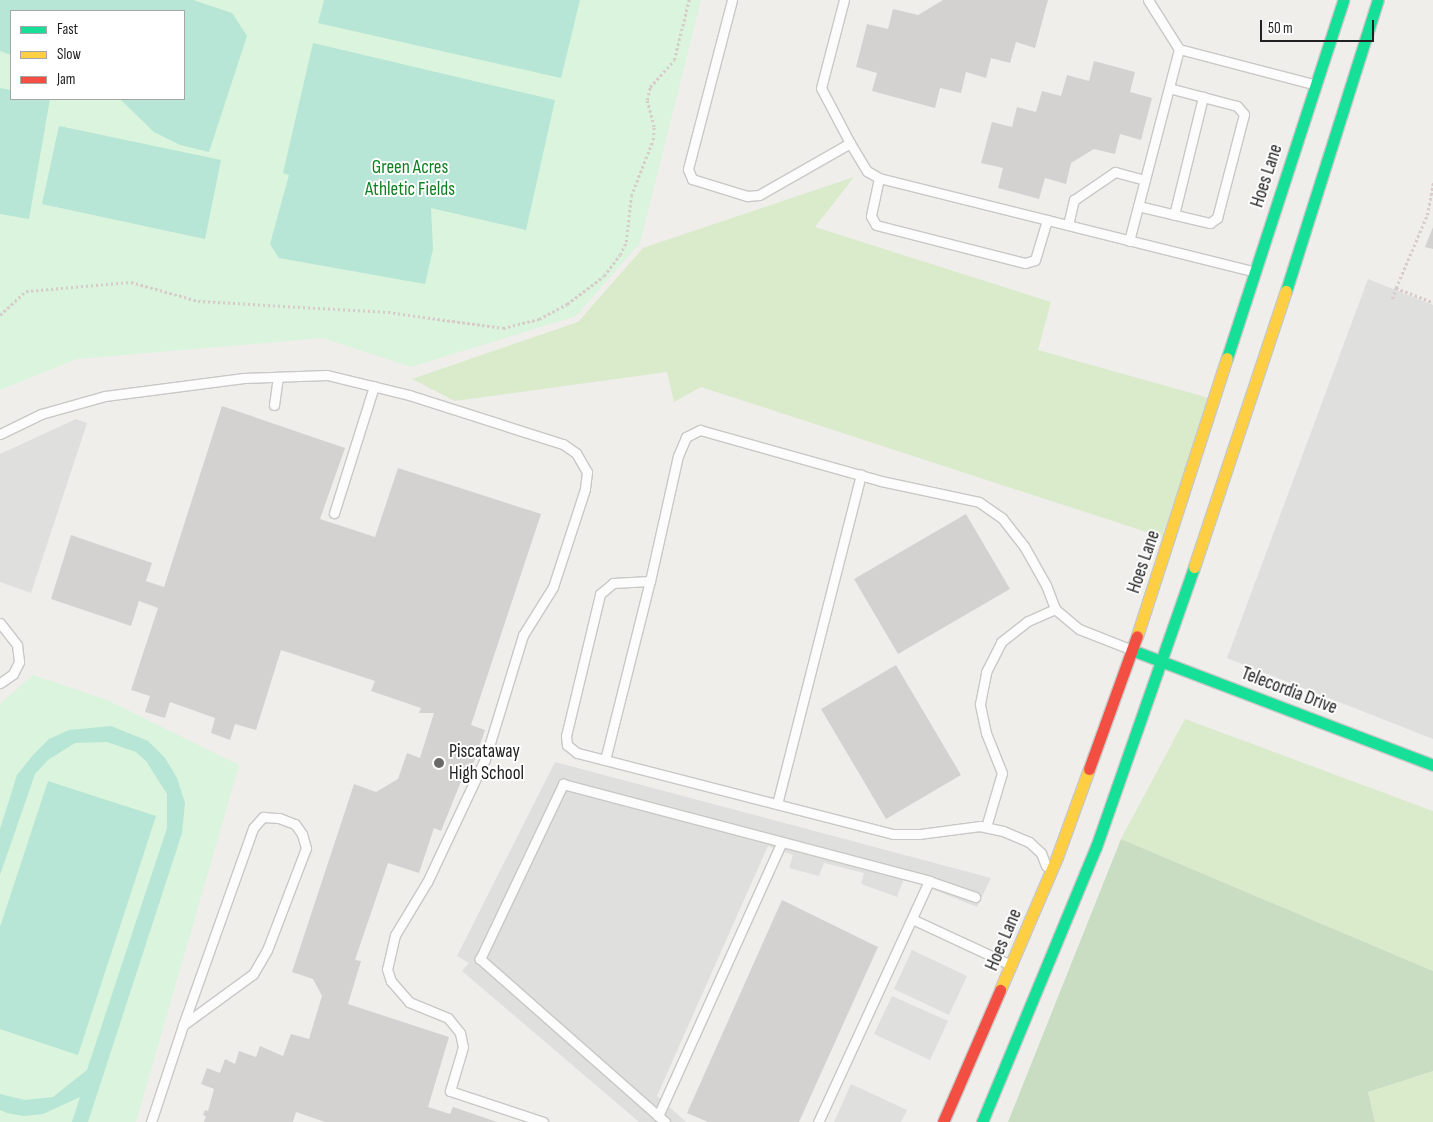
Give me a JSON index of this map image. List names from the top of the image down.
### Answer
{
  "streets": {
    "main road": ["Hoes Lane", "Telecordia Drive"]
  },
  "crossings": [
    ["Hoes Lane", "Telecordia Drive"]
  ],
  "parks": ["Green Acres Athletic Fields"],
  "places": ["Piscataway High School"],
  "legend": ["Fast", "Slow", "Jam"],
  "scale_bar": "50 m"
}
